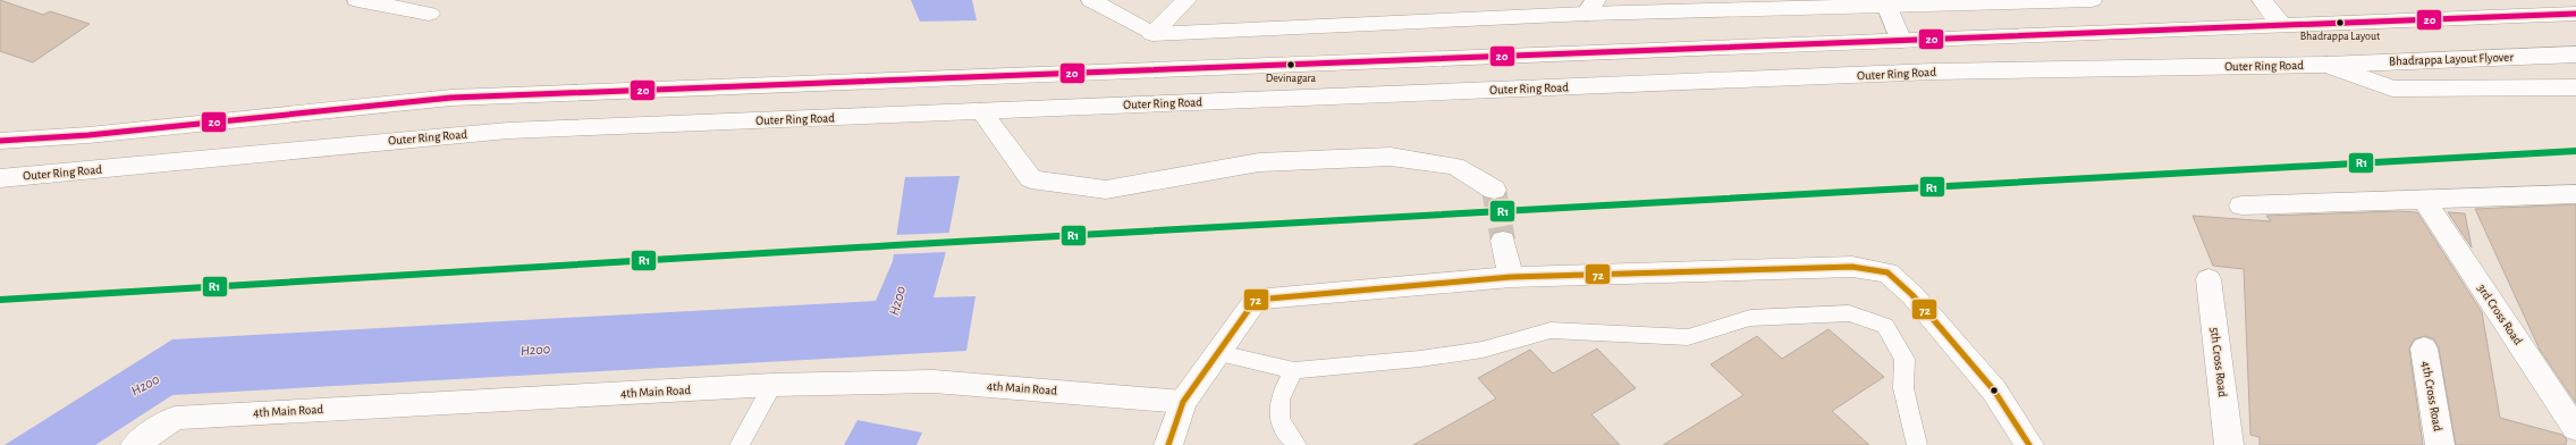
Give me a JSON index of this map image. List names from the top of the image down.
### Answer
{
  "streets": {
    "main road": [
      "Bhadrappa Layout Flyover",
      "Outer Ring Road",
      "3rd Cross Road",
      "5th Cross Road",
      "4th Main Road",
      "4th Cross Road"
    ]
  },
  "crossings": [
    ["Bhadrappa Layout Flyover", "Outer Ring Road"]
  ],
  "water": ["H200"],
  "places": ["Bhadrappa Layout", "Devinagara"],
  "lines": ["transit line 20", "transit line R1", "transit line 72"]
}
